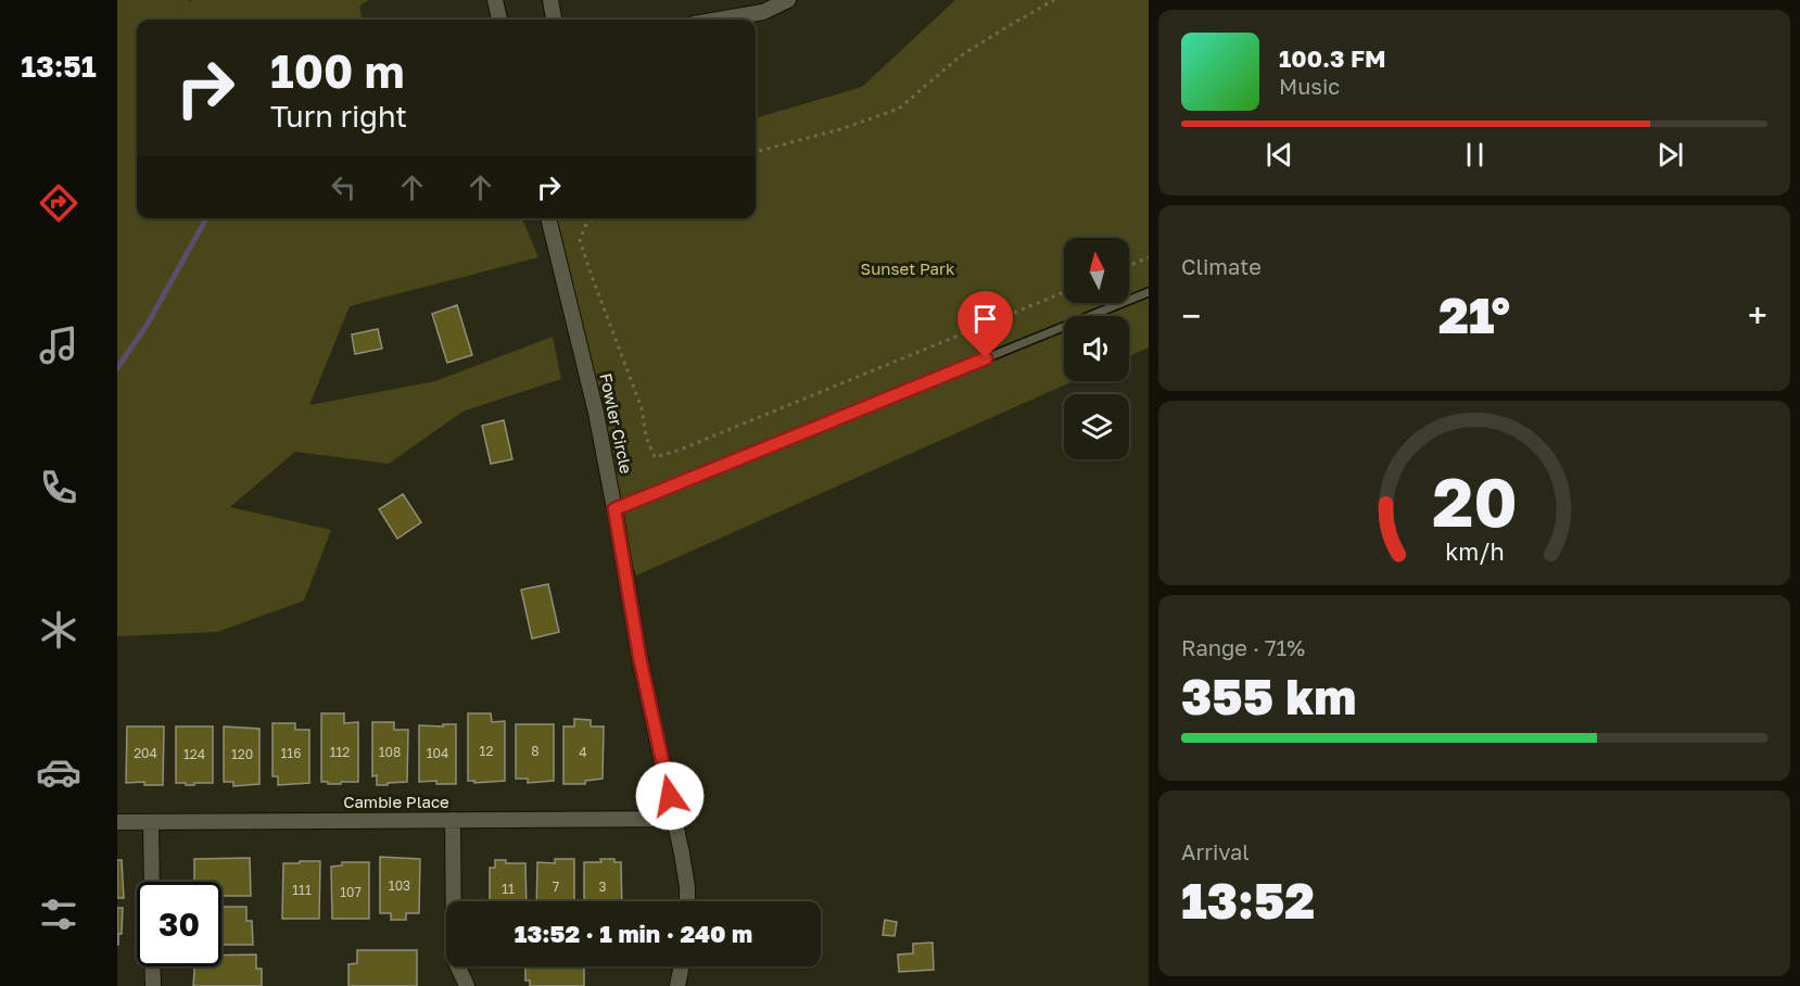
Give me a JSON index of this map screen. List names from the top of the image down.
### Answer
{
  "streets": {
    "street": ["Fowler Circle", "Cambie Place"]
  },
  "crossings": [
    ["Fowler Circle", "Cambie Place"]
  ],
  "parks": ["Sunset Park"],
  "house_numbers": [
    "12",
    "8",
    "112",
    "108",
    "4",
    "204",
    "116",
    "104",
    "124",
    "120",
    "103",
    "7",
    "3",
    "11",
    "111",
    "107"
  ],
  "north": "top",
  "page": {
    "tabs": "13:51",
    "turn": ["100 m", "Turn right"],
    "song": ["100.3 FM", "Music"],
    "tile": [
      "Climate",
      ["Range · 71%", "355 km"],
      ["Arrival", "13:52"]
    ],
    "heat": ["−", "21°", "+"],
    "limit": "30",
    "trip": "13:52 · 1 min · 240 m",
    "gauge": ["20", "km/h"]
  }
}
